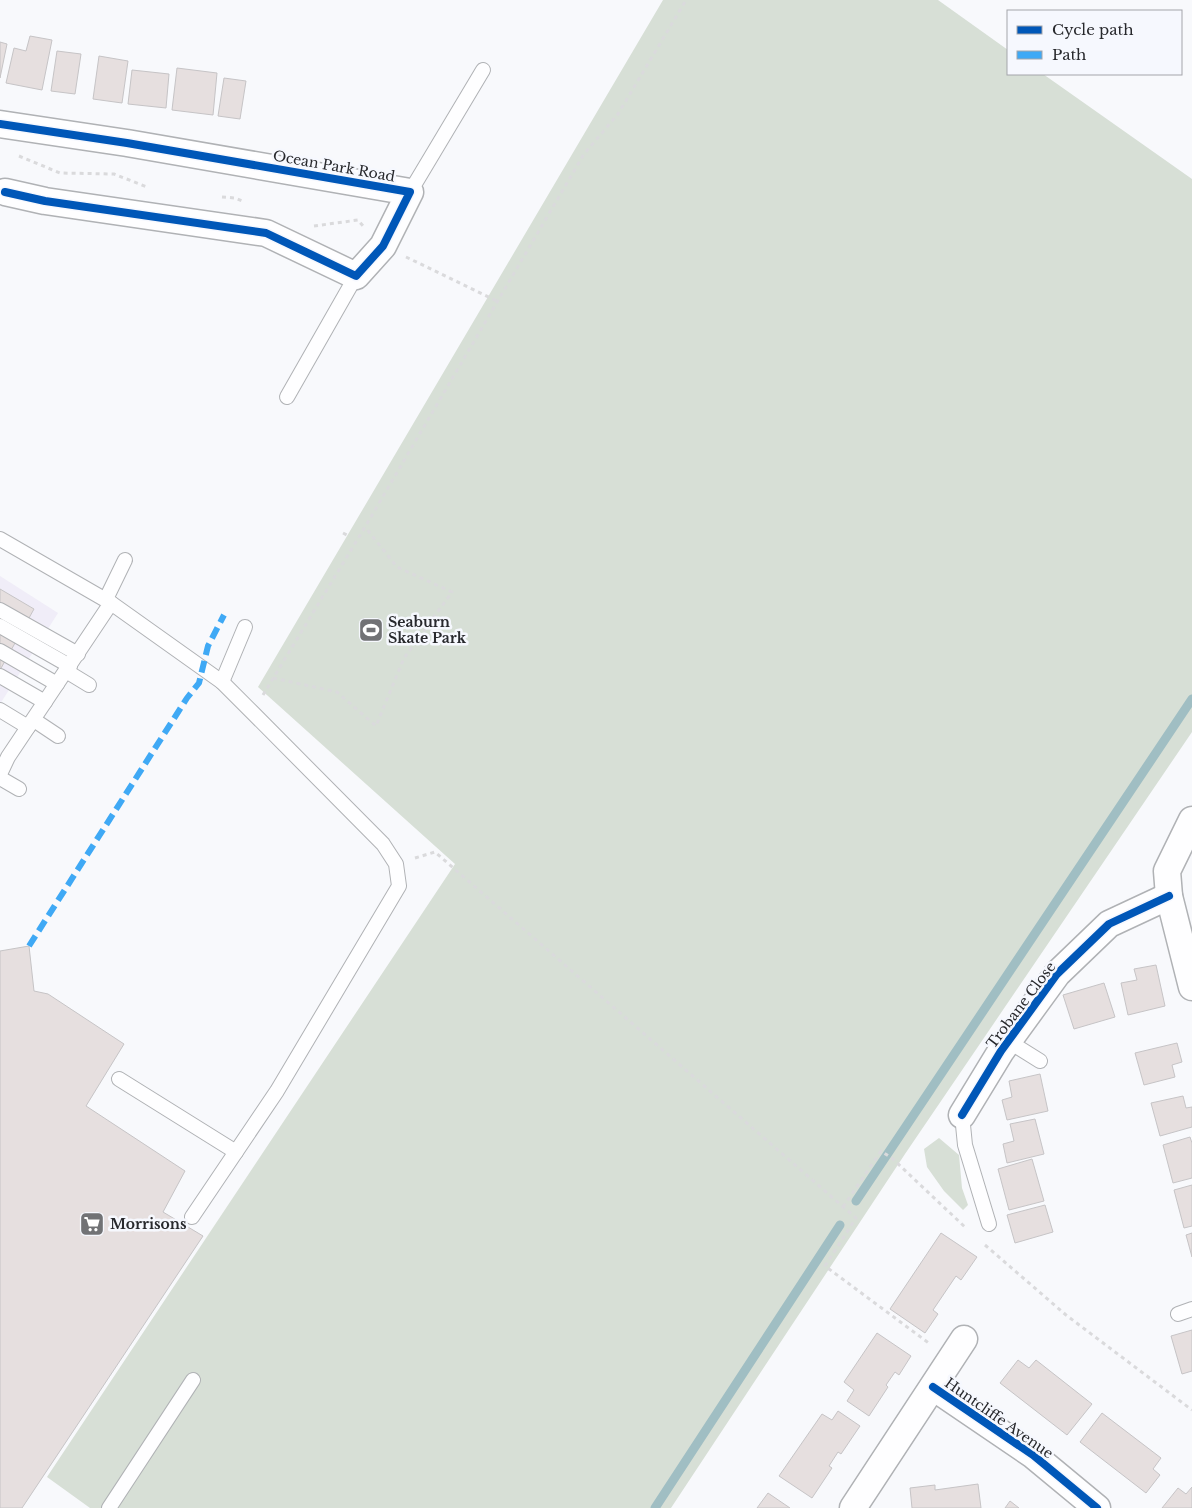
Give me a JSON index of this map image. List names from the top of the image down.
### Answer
{
  "streets": {
    "street": ["Ocean Park Road", "Trobane Close", "Huntcliffe Avenue"]
  },
  "places": {
    "sports": ["Seaburn Skate Park"],
    "supermarket": ["Morrisons"]
  },
  "legend": ["Cycle path", "Path"]
}
